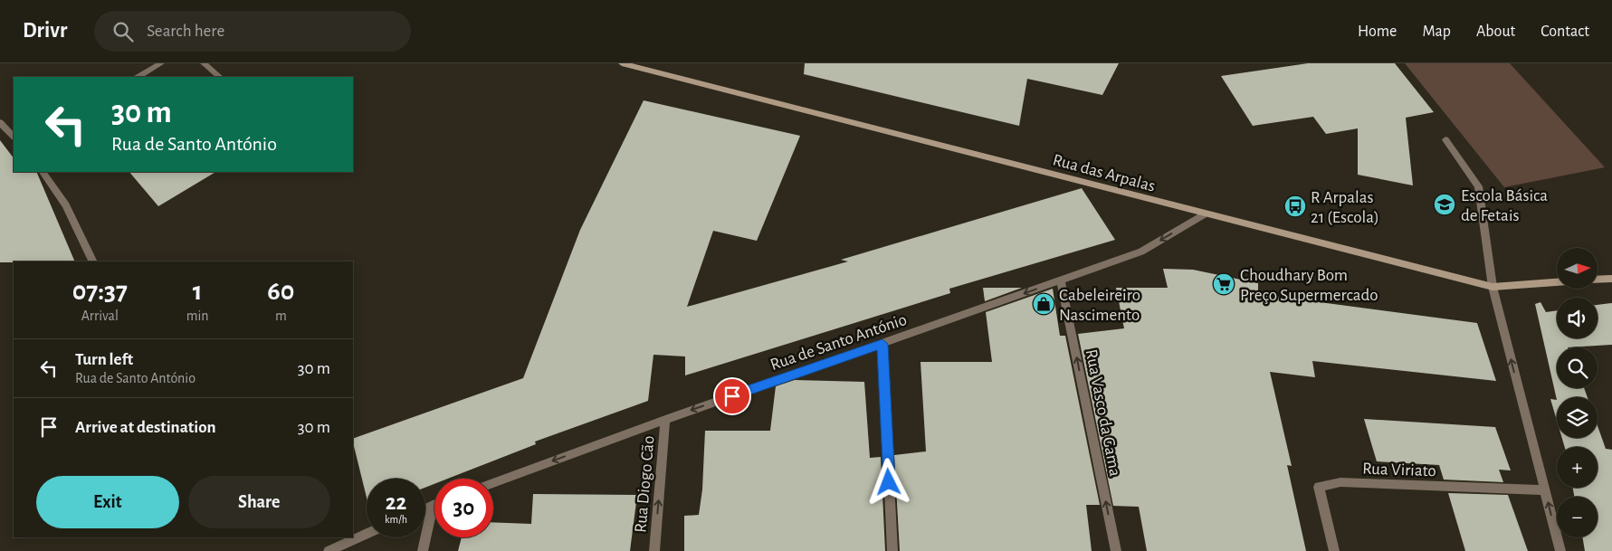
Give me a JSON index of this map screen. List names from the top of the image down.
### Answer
{
  "streets": {
    "street": [
      "Rua das Arpalas",
      "Rua de Santo António",
      "Rua Vasco da Gama",
      "Rua Viriato",
      "Rua Diogo Cão"
    ]
  },
  "crossings": [
    ["Rua das Arpalas", "Rua de Santo António"],
    ["Rua de Santo António", "Rua Vasco da Gama"],
    ["Rua de Santo António", "Rua Diogo Cão"]
  ],
  "one_way": ["Rua de Santo António", "Rua Vasco da Gama", "Rua Diogo Cão"],
  "places": {
    "school or university": ["Escola Básica de Fetais"],
    "bus stop": ["R Arpalas 21 (Escola)"],
    "supermarket": ["Choudhary Bom Preço Supermercado"],
    "shop": ["Cabeleireiro Nascimento"]
  },
  "north": "right",
  "page": {
    "header": "Drivr",
    "search": "Search here",
    "nav": [
      "Home",
      "Map",
      "About",
      "Contact"
    ],
    "turn": ["30 m", "Rua de Santo António"],
    "map_buttons": ["+", "−"],
    "eta": [
      "07:37",
      "Arrival",
      "1",
      "min",
      "60",
      "m"
    ],
    "list": [
      {
        "name": "Turn left",
        "note": "Rua de Santo António",
        "value": "30 m"
      },
      {
        "name": "Arrive at destination",
        "value": "30 m"
      }
    ],
    "buttons": ["Exit", "Share"],
    "speed": "22 km/h",
    "limit": "30"
  }
}
